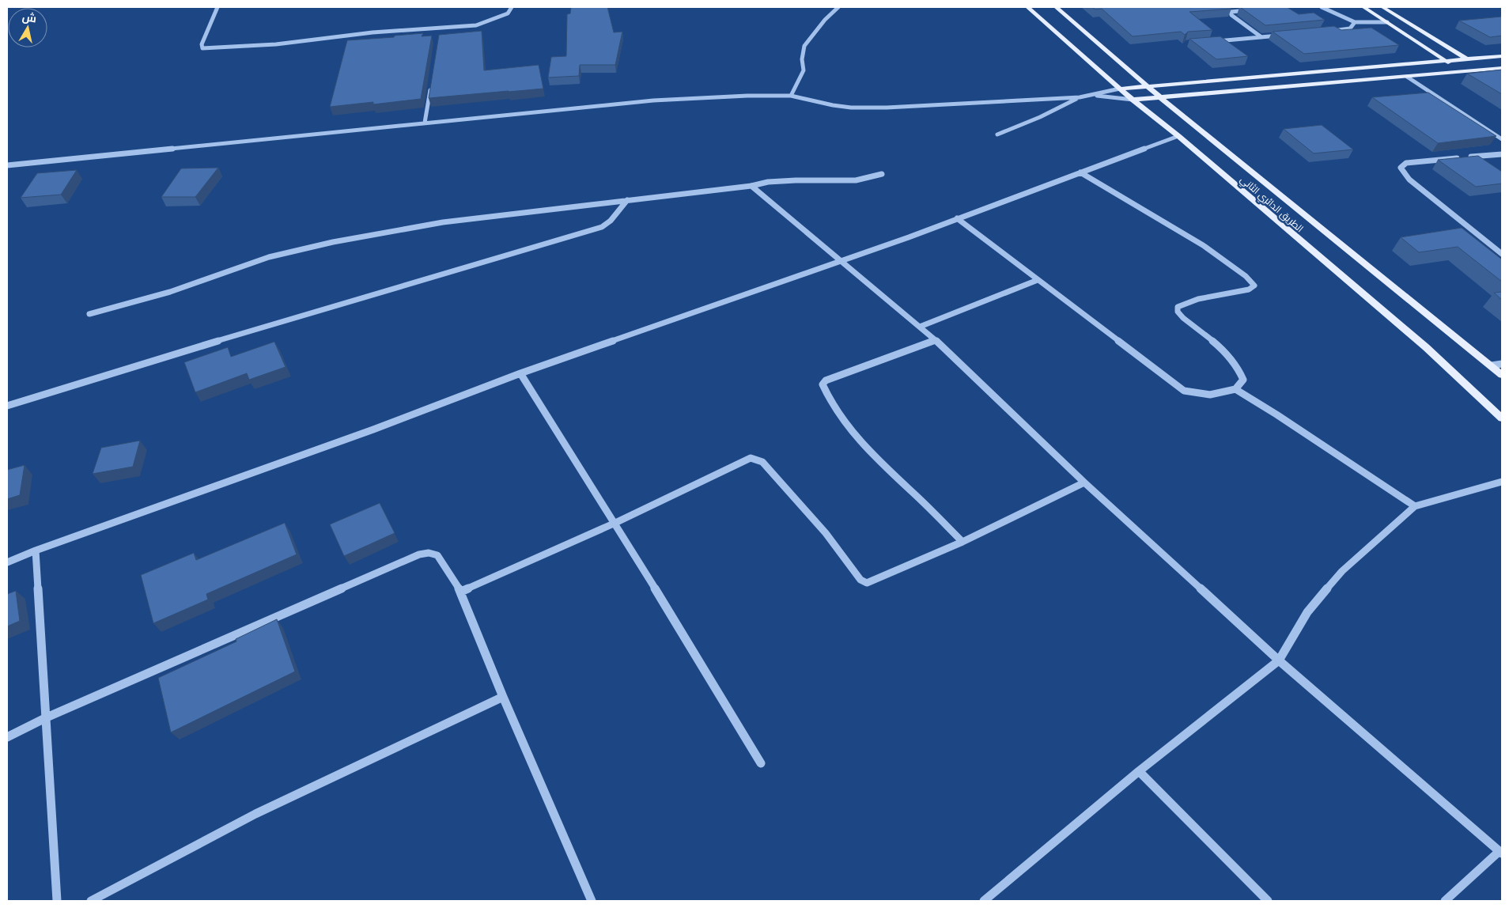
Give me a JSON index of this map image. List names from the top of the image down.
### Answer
{
  "streets": {
    "main road": ["الطريق الدائري الثاني"]
  },
  "north": "top"
}
